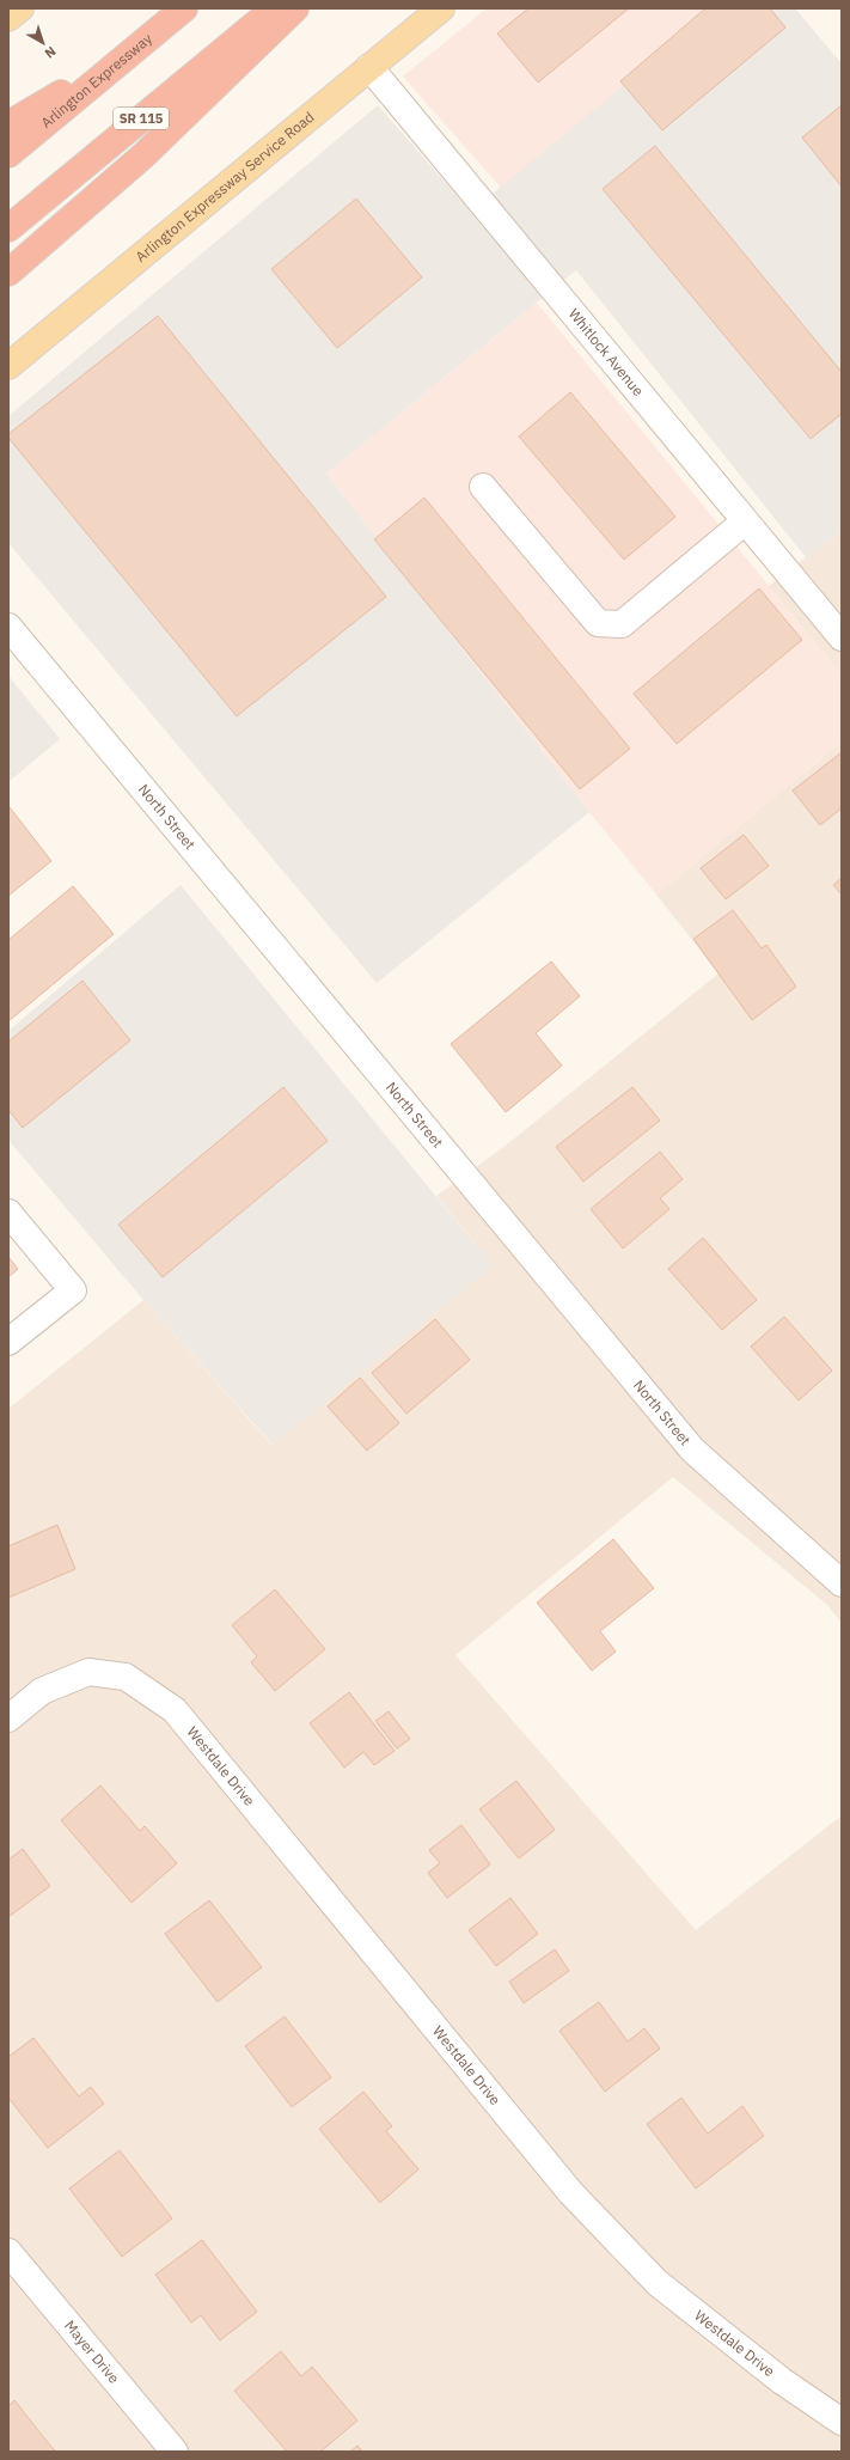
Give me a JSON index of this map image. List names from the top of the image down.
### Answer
{
  "streets": {
    "highway": ["Arlington Expressway", "SR 115"],
    "main road": ["Arlington Expressway Service Road"],
    "street": [
      "Whitlock Avenue",
      "North Street",
      "Westdale Drive",
      "Mayer Drive"
    ]
  },
  "crossings": [
    ["Arlington Expressway Service Road", "Whitlock Avenue"]
  ],
  "north": "bottom right"
}
